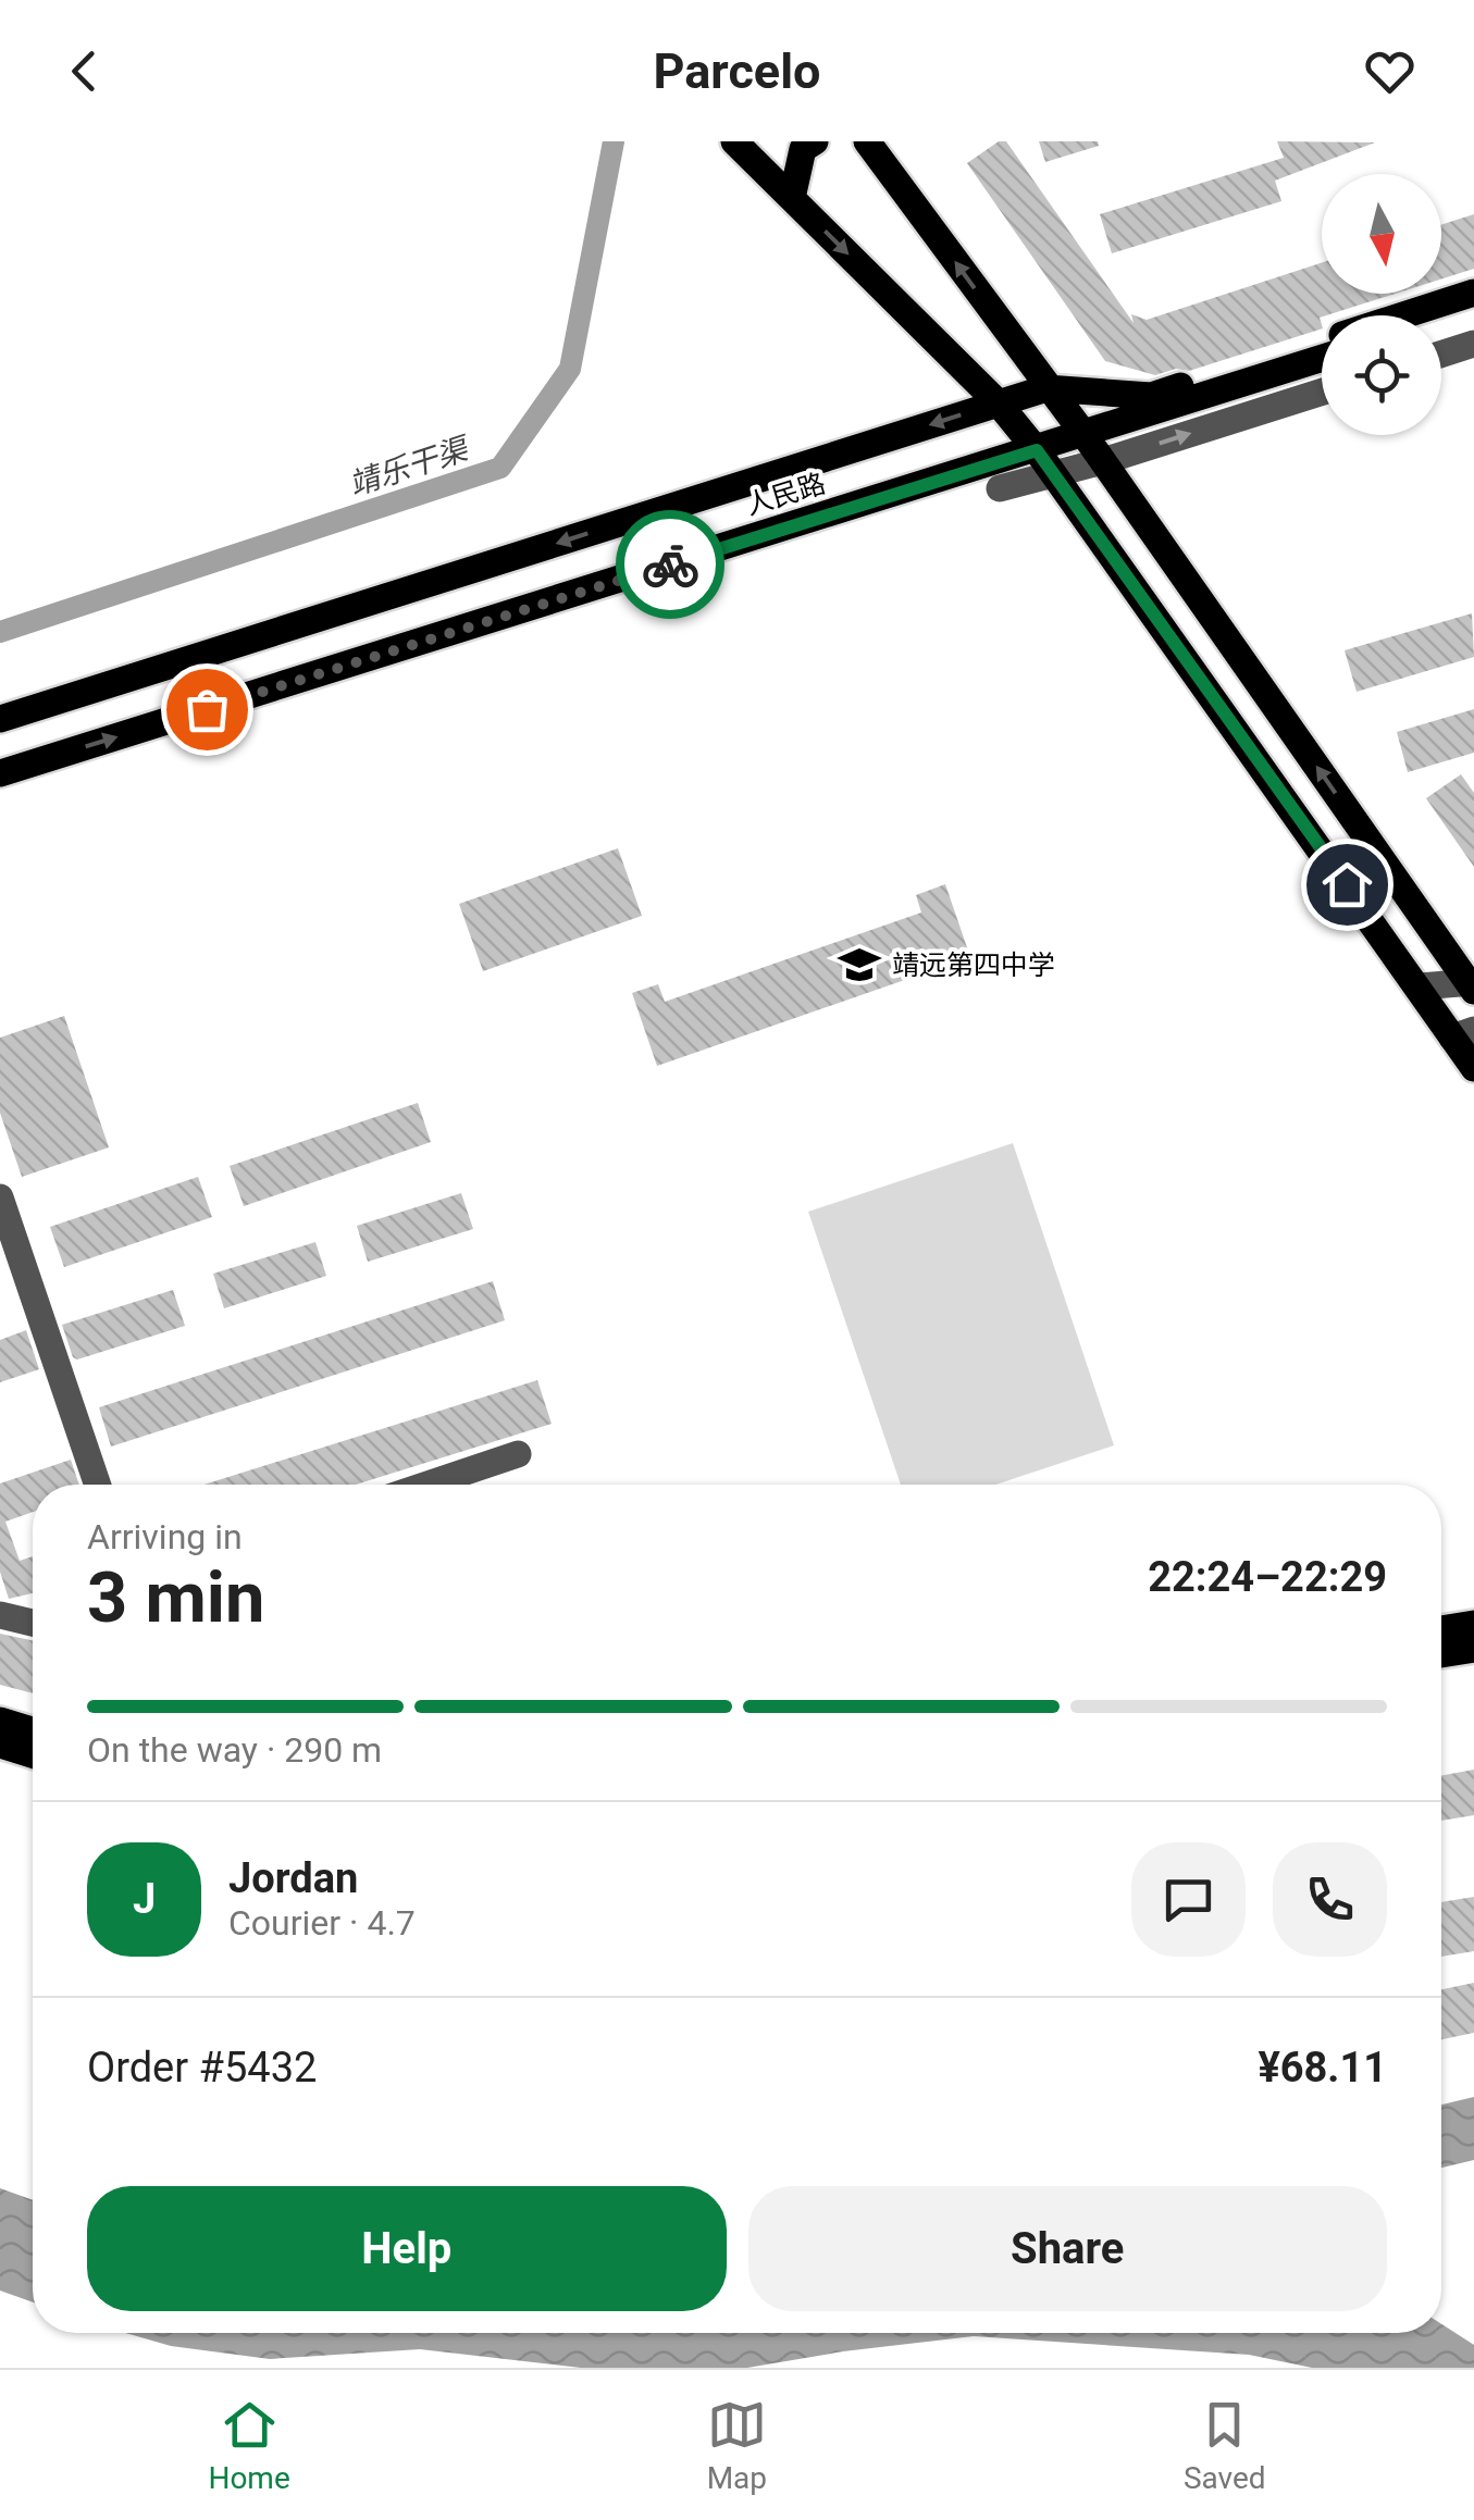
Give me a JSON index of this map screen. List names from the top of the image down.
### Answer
{
  "streets": {
    "main road": ["人民路"]
  },
  "water": ["靖乐干渠"],
  "places": {
    "school or university": ["靖远第四中学"]
  },
  "north": "bottom",
  "page": {
    "header": "Parcelo",
    "heading": ["3 min", "Arriving in", "22:24–22:29"],
    "panel": [
      "Jordan",
      "Courier · 4.7",
      "Order #5432",
      "¥68.11"
    ],
    "bar": "On the way · 290 m",
    "round": "J",
    "buttons": ["Help", "Share"],
    "tabs": ["Home", "Map", "Saved"]
  }
}
